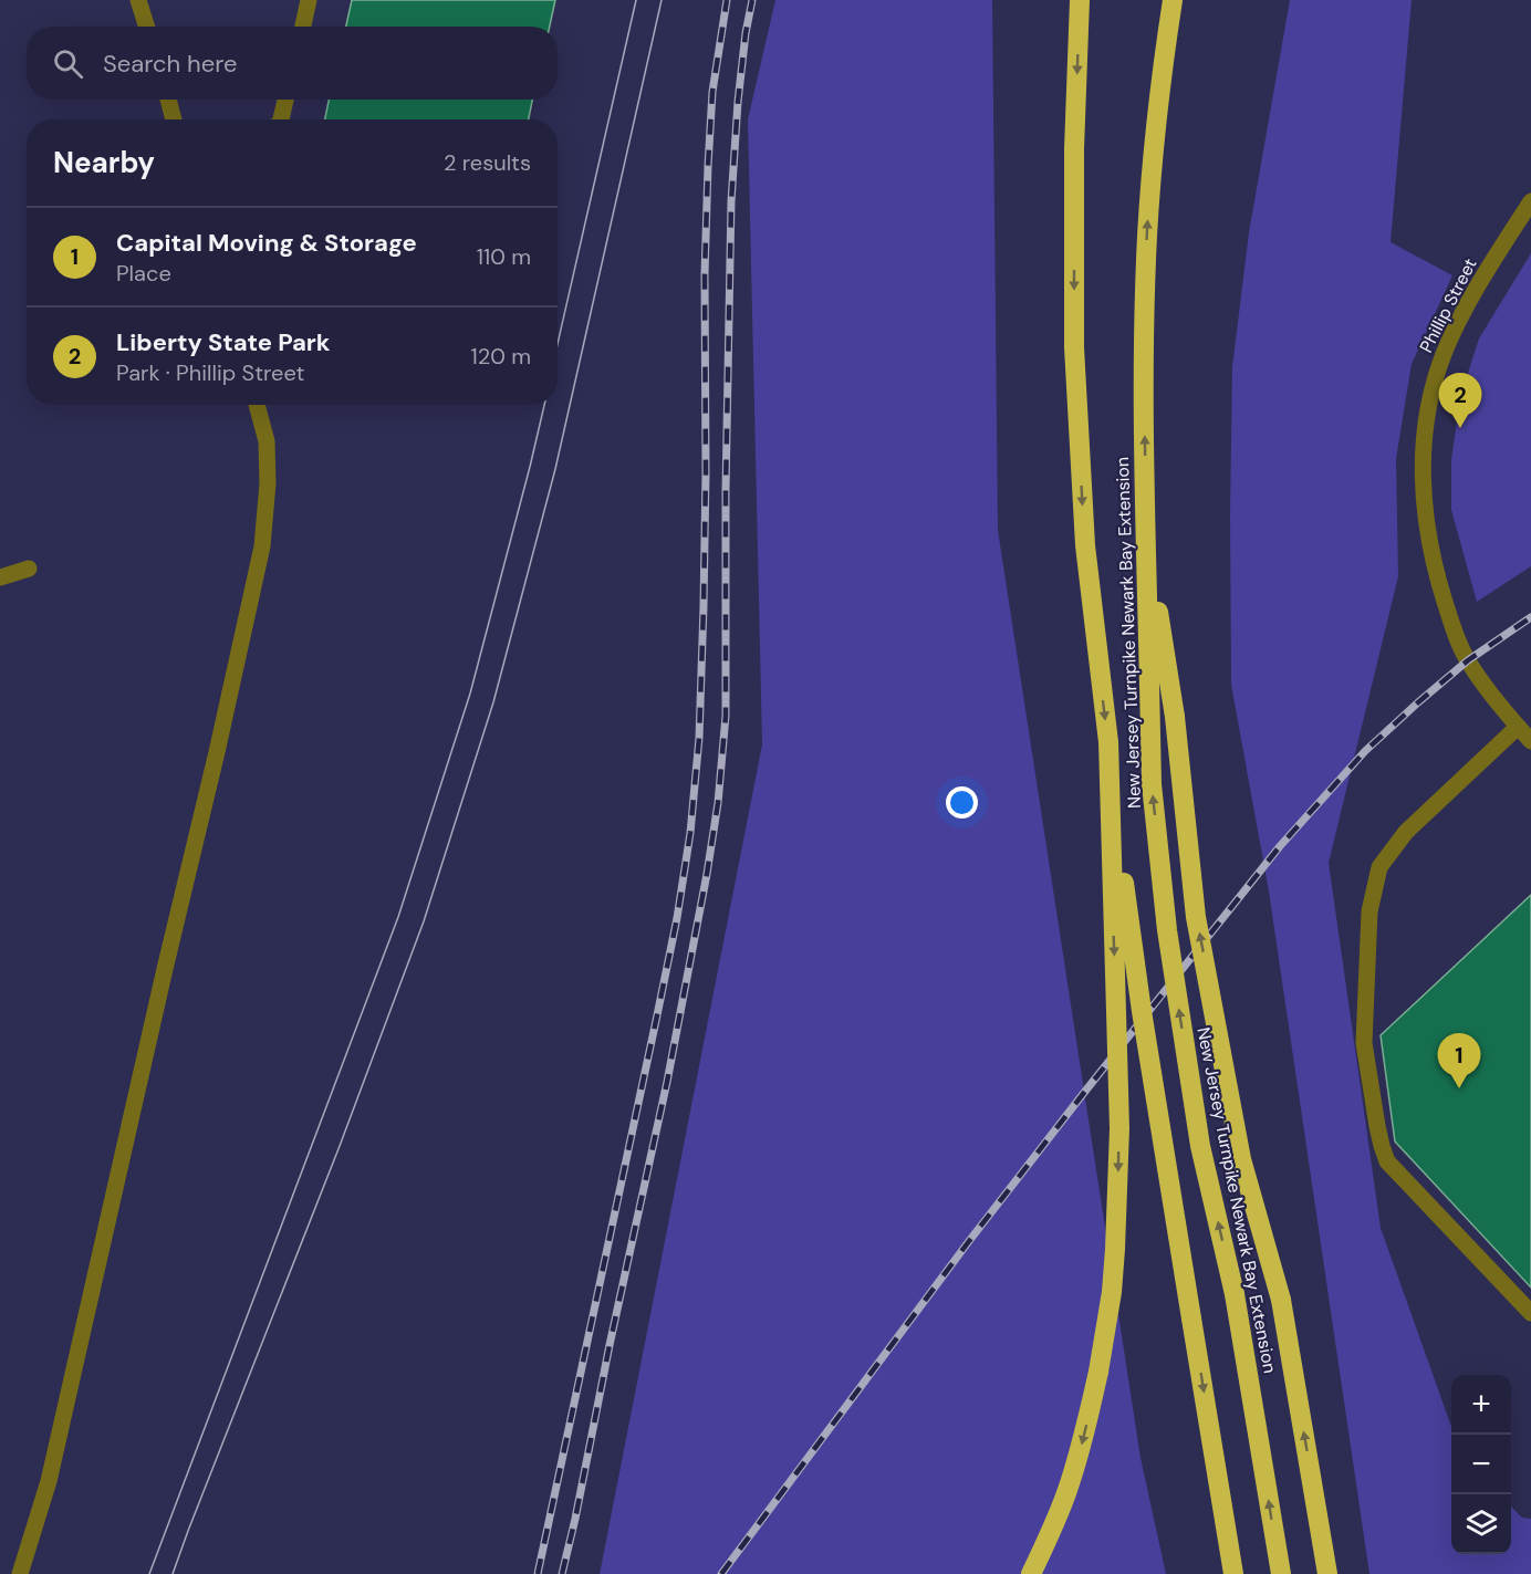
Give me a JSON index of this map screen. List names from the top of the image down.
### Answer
{
  "streets": {
    "highway": ["New Jersey Turnpike Newark Bay Extension"],
    "street": ["Phillip Street"]
  },
  "page": {
    "search": "Search here",
    "heading": ["Nearby", "2 results"],
    "list": [
      {
        "mark": "1",
        "name": "Capital Moving & Storage",
        "note": "Place",
        "value": "110 m"
      },
      {
        "mark": "2",
        "name": "Liberty State Park",
        "note": "Park · Phillip Street",
        "value": "120 m"
      }
    ],
    "pins": ["2", "1"],
    "map_buttons": ["+", "−"]
  }
}
